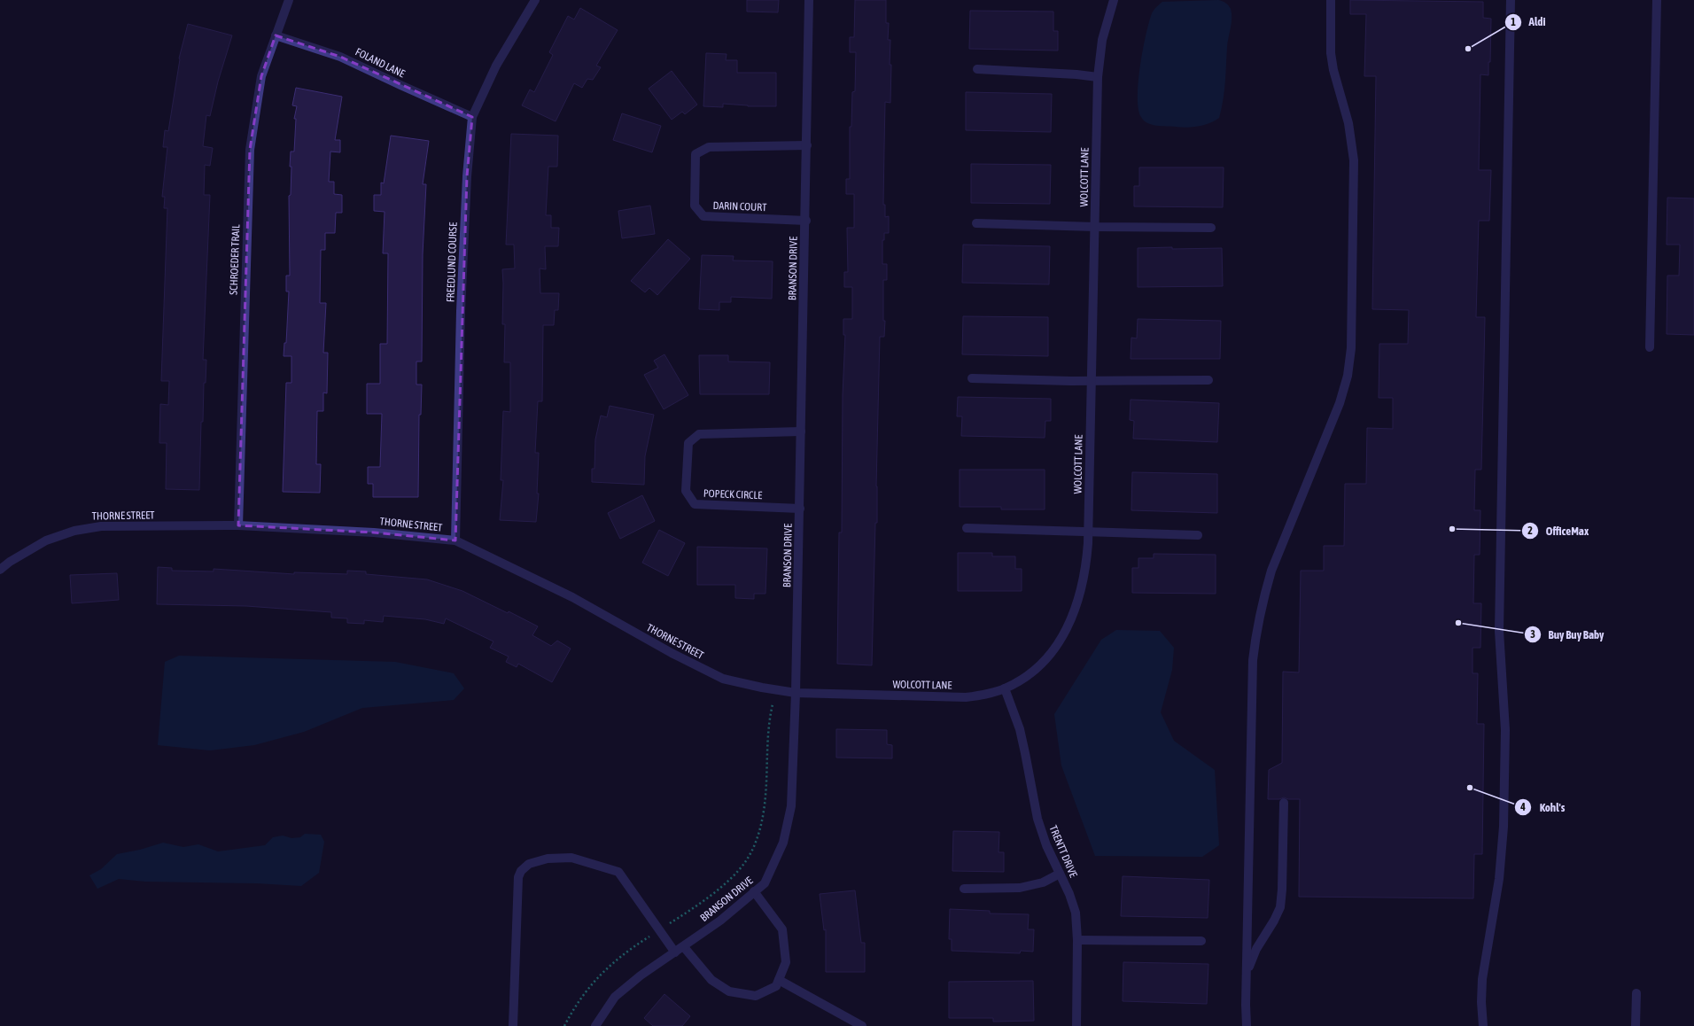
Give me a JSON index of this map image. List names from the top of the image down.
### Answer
{
  "streets": {
    "street": [
      "FOLAND LANE",
      "WOLCOTT LANE",
      "DARIN COURT",
      "SCHROEDER TRAIL",
      "FREEDLUND COURSE",
      "BRANSON DRIVE",
      "POPECK CIRCLE",
      "THORNE STREET",
      "TRENTT DRIVE"
    ]
  },
  "crossings": [
    ["FOLAND LANE", "SCHROEDER TRAIL"],
    ["FOLAND LANE", "FREEDLUND COURSE"],
    ["WOLCOTT LANE", "BRANSON DRIVE"],
    ["WOLCOTT LANE", "THORNE STREET"],
    ["WOLCOTT LANE", "TRENTT DRIVE"],
    ["DARIN COURT", "BRANSON DRIVE"],
    ["SCHROEDER TRAIL", "THORNE STREET"],
    ["FREEDLUND COURSE", "THORNE STREET"],
    ["BRANSON DRIVE", "POPECK CIRCLE"],
    ["BRANSON DRIVE", "THORNE STREET"]
  ],
  "places": [
    "Aldi",
    "OfficeMax",
    "Buy Buy Baby",
    "Kohl's"
  ]
}
